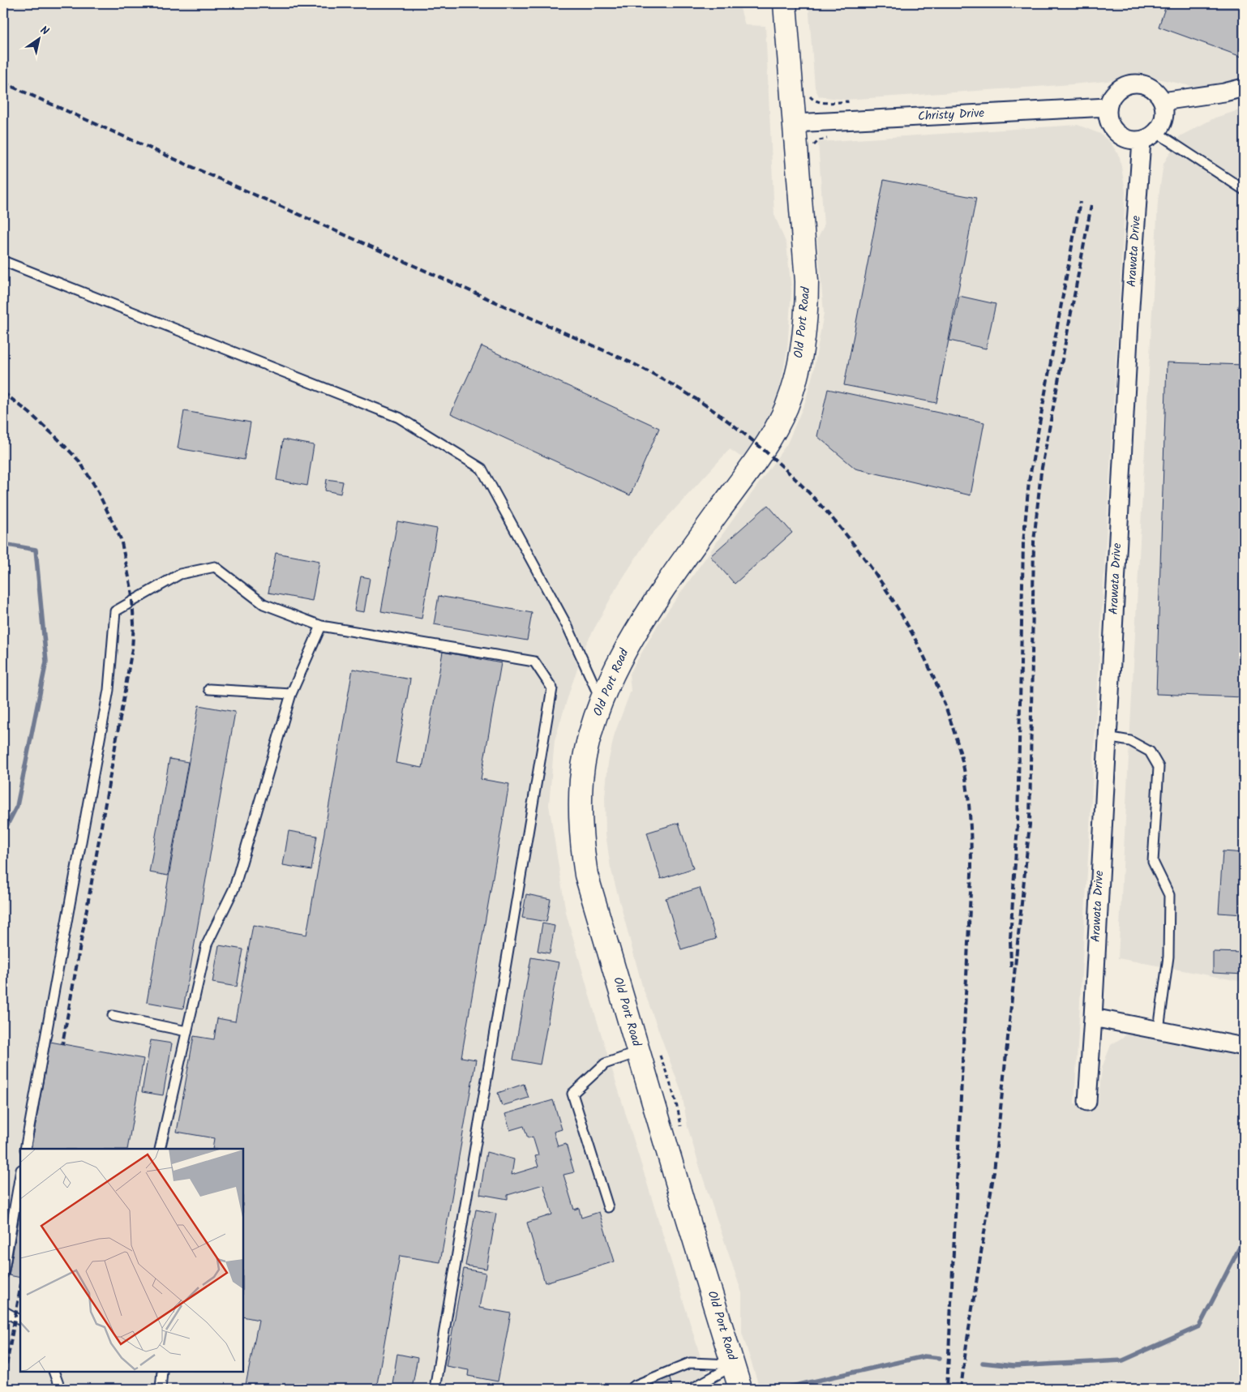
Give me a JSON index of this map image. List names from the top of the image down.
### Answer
{
  "streets": {
    "street": ["Christy Drive", "Arawata Drive", "Old Port Road"]
  },
  "crossings": [
    ["Christy Drive", "Arawata Drive"],
    ["Christy Drive", "Old Port Road"]
  ],
  "north": "top right"
}
